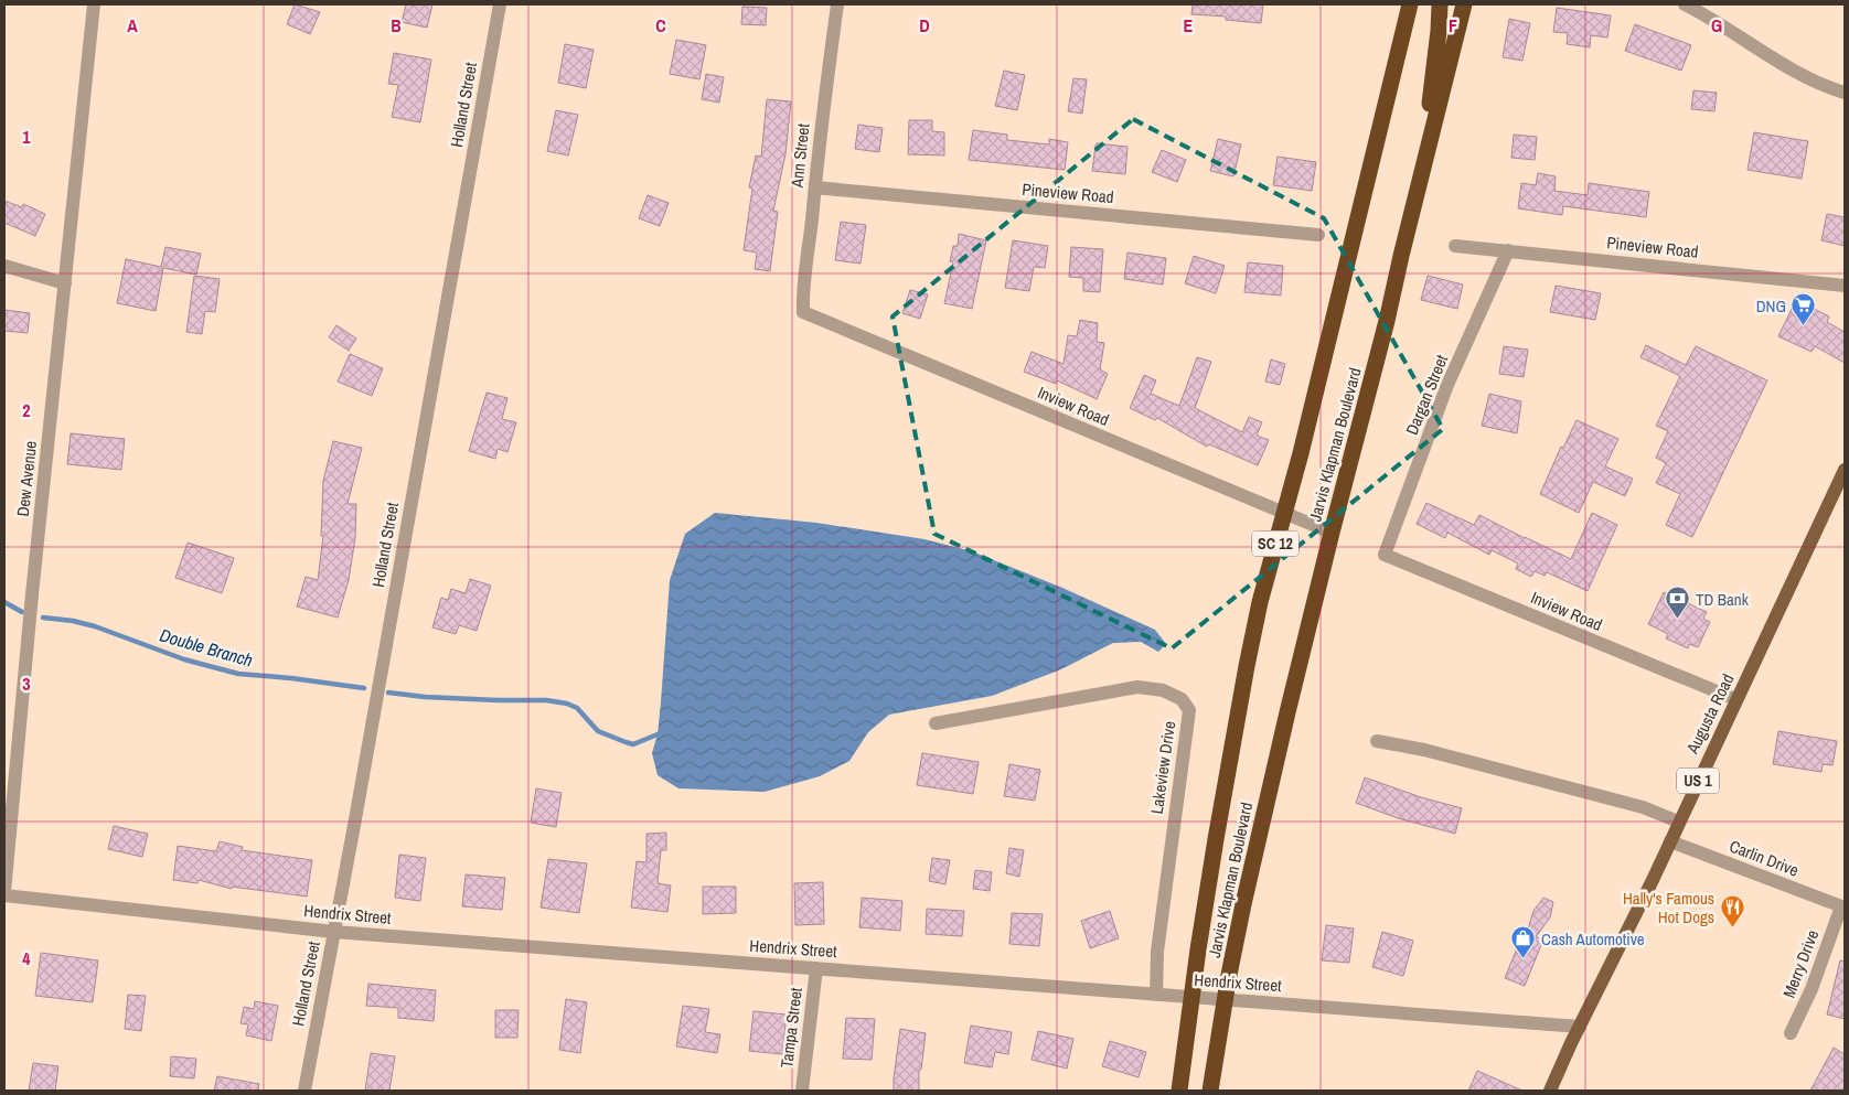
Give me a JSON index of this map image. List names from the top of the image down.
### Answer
{
  "streets": {
    "highway": ["Jarvis Klapman Boulevard", "SC 12"],
    "main road": ["Augusta Road", "US 1"],
    "street": [
      "Holland Street",
      "Ann Street",
      "Pineview Road",
      "Dargan Street",
      "Inview Road",
      "Dew Avenue",
      "Lakeview Drive",
      "Carlin Drive",
      "Hendrix Street",
      "Merry Drive",
      "Tampa Street"
    ]
  },
  "crossings": [
    ["Holland Street", "Hendrix Street"],
    ["Ann Street", "Pineview Road"],
    ["Ann Street", "Inview Road"],
    ["Pineview Road", "Dargan Street"],
    ["Dargan Street", "Inview Road"],
    ["Inview Road", "Jarvis Klapman Boulevard"],
    ["Inview Road", "Augusta Road"],
    ["Jarvis Klapman Boulevard", "Hendrix Street"],
    ["Dew Avenue", "Hendrix Street"],
    ["Augusta Road", "Carlin Drive"],
    ["Augusta Road", "Hendrix Street"],
    ["Lakeview Drive", "Hendrix Street"],
    ["Carlin Drive", "Merry Drive"],
    ["Hendrix Street", "Tampa Street"]
  ],
  "water": ["Double Branch"],
  "places": {
    "supermarket": ["DNG"],
    "bank": ["TD Bank"],
    "restaurant": ["Hally's Famous Hot Dogs"],
    "shop": ["Cash Automotive"]
  },
  "grid": {
    "columns": [
      "A",
      "B",
      "C",
      "D",
      "E",
      "F",
      "G"
    ],
    "rows": [
      "1",
      "2",
      "3",
      "4"
    ]
  }
}
